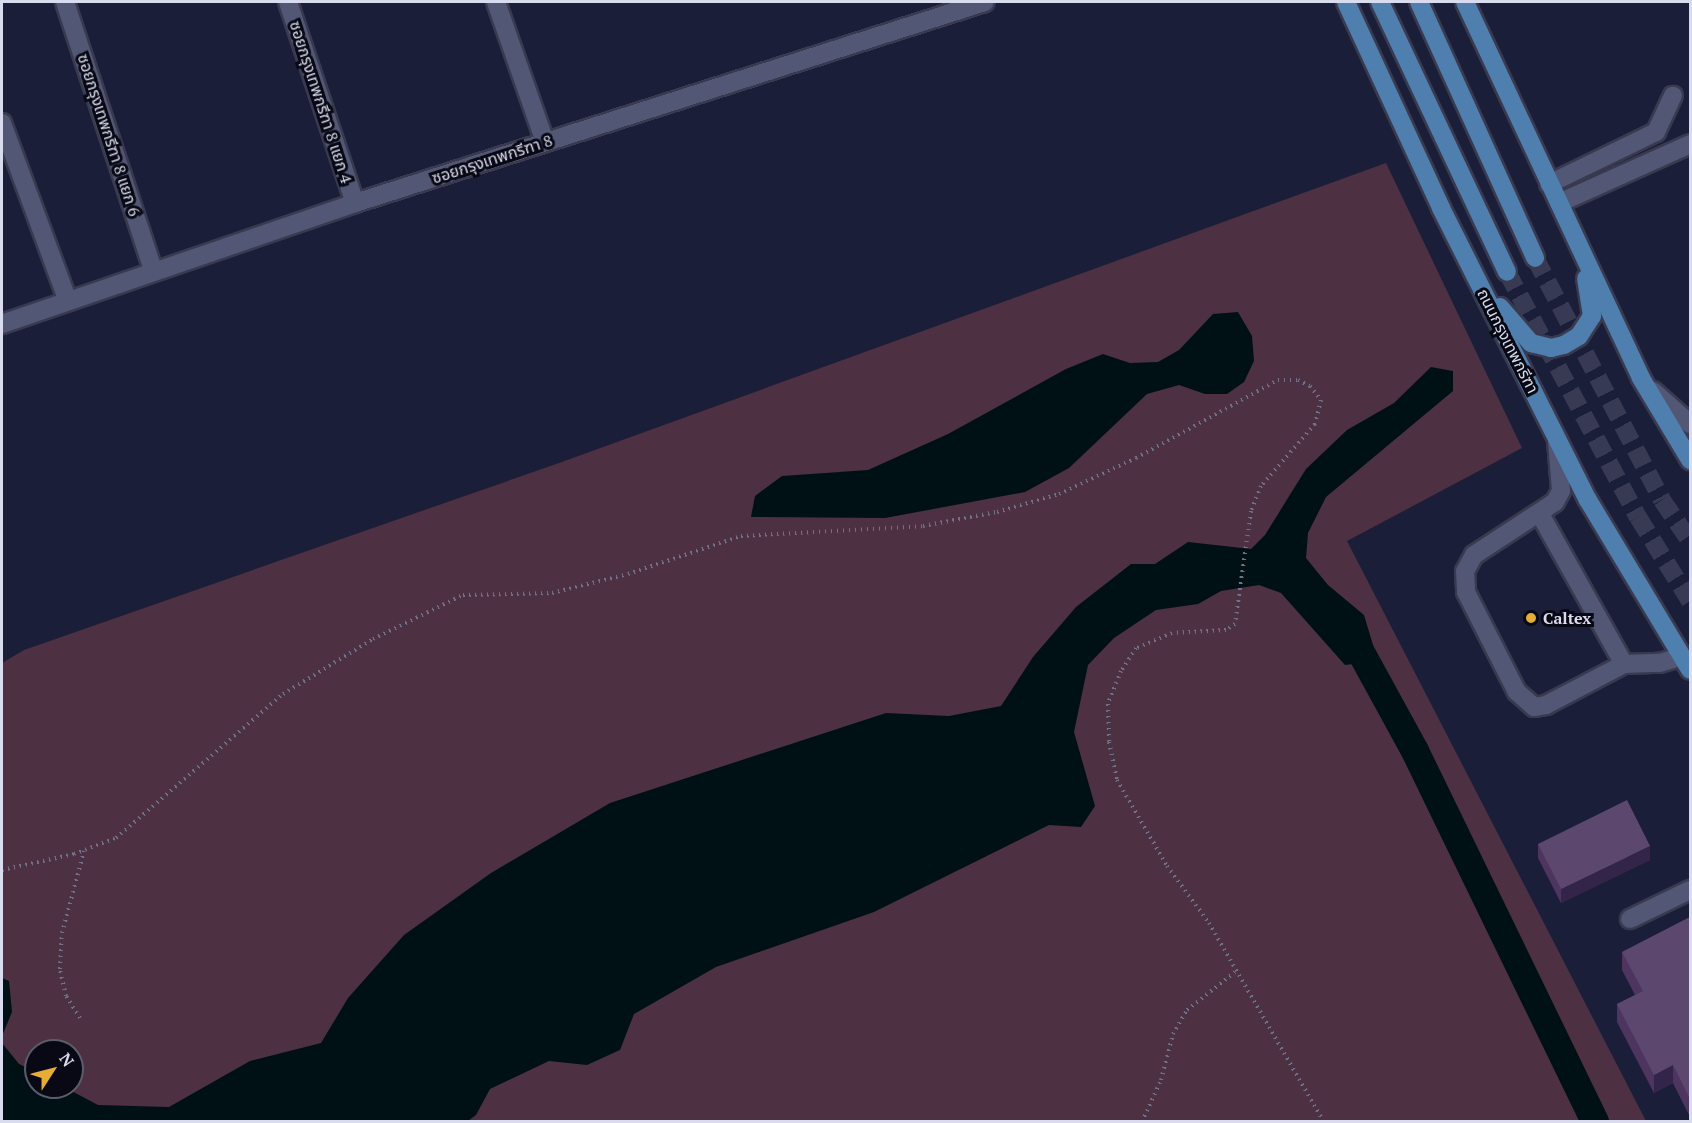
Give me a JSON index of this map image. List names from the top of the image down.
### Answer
{
  "streets": {
    "main road": ["ถนนกรุงเทพกรีฑา"],
    "street": ["ซอยกรุงเทพกรีฑา 8 แยก 4", "ซอยกรุงเทพกรีฑา 8 แยก 6", "ซอยกรุงเทพกรีฑา 8"]
  },
  "crossings": [
    ["ซอยกรุงเทพกรีฑา 8 แยก 4", "ซอยกรุงเทพกรีฑา 8"],
    ["ซอยกรุงเทพกรีฑา 8 แยก 6", "ซอยกรุงเทพกรีฑา 8"]
  ],
  "places": ["Caltex"],
  "north": "top right"
}
